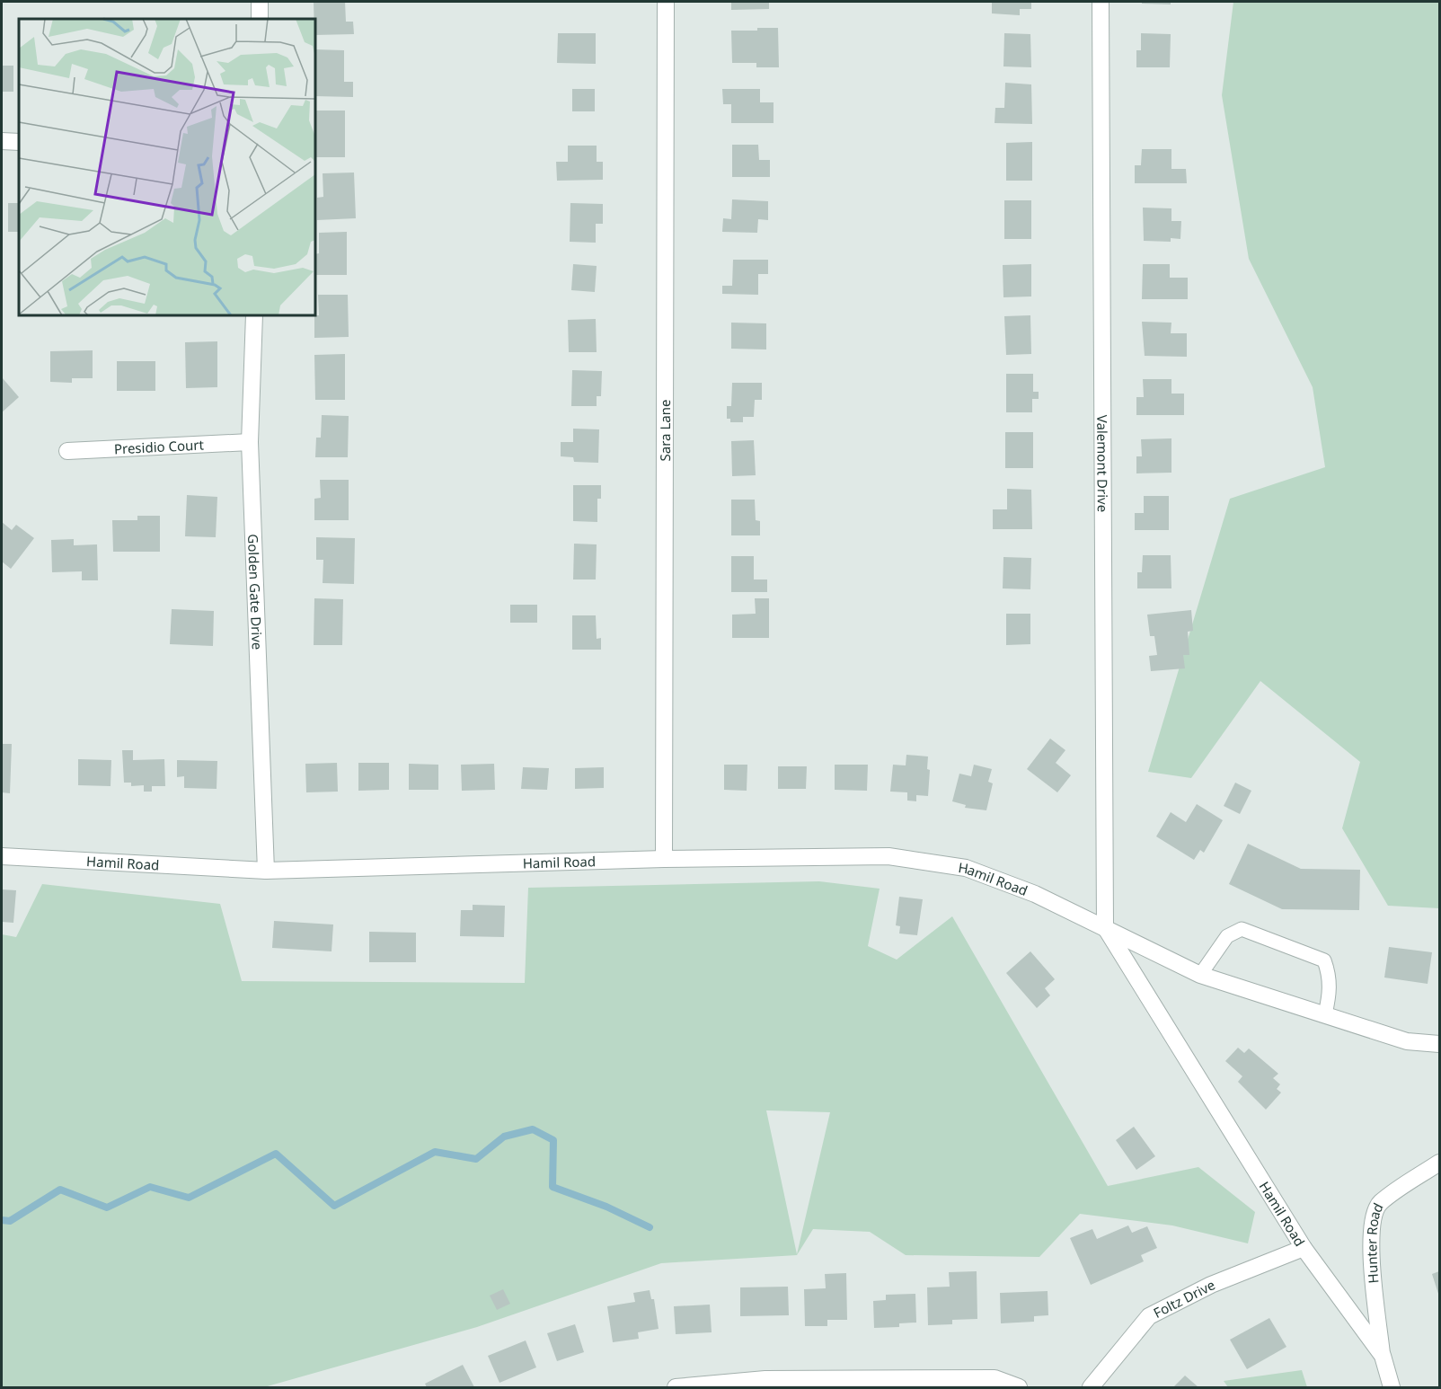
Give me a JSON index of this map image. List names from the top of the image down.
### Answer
{
  "streets": {
    "street": [
      "Sara Lane",
      "Presidio Court",
      "Valemont Drive",
      "Golden Gate Drive",
      "Hamil Road",
      "Hunter Road",
      "Foltz Drive"
    ]
  },
  "crossings": [
    ["Sara Lane", "Hamil Road"],
    ["Presidio Court", "Golden Gate Drive"],
    ["Valemont Drive", "Hamil Road"],
    ["Golden Gate Drive", "Hamil Road"],
    ["Hamil Road", "Hunter Road"],
    ["Hamil Road", "Foltz Drive"]
  ]
}
